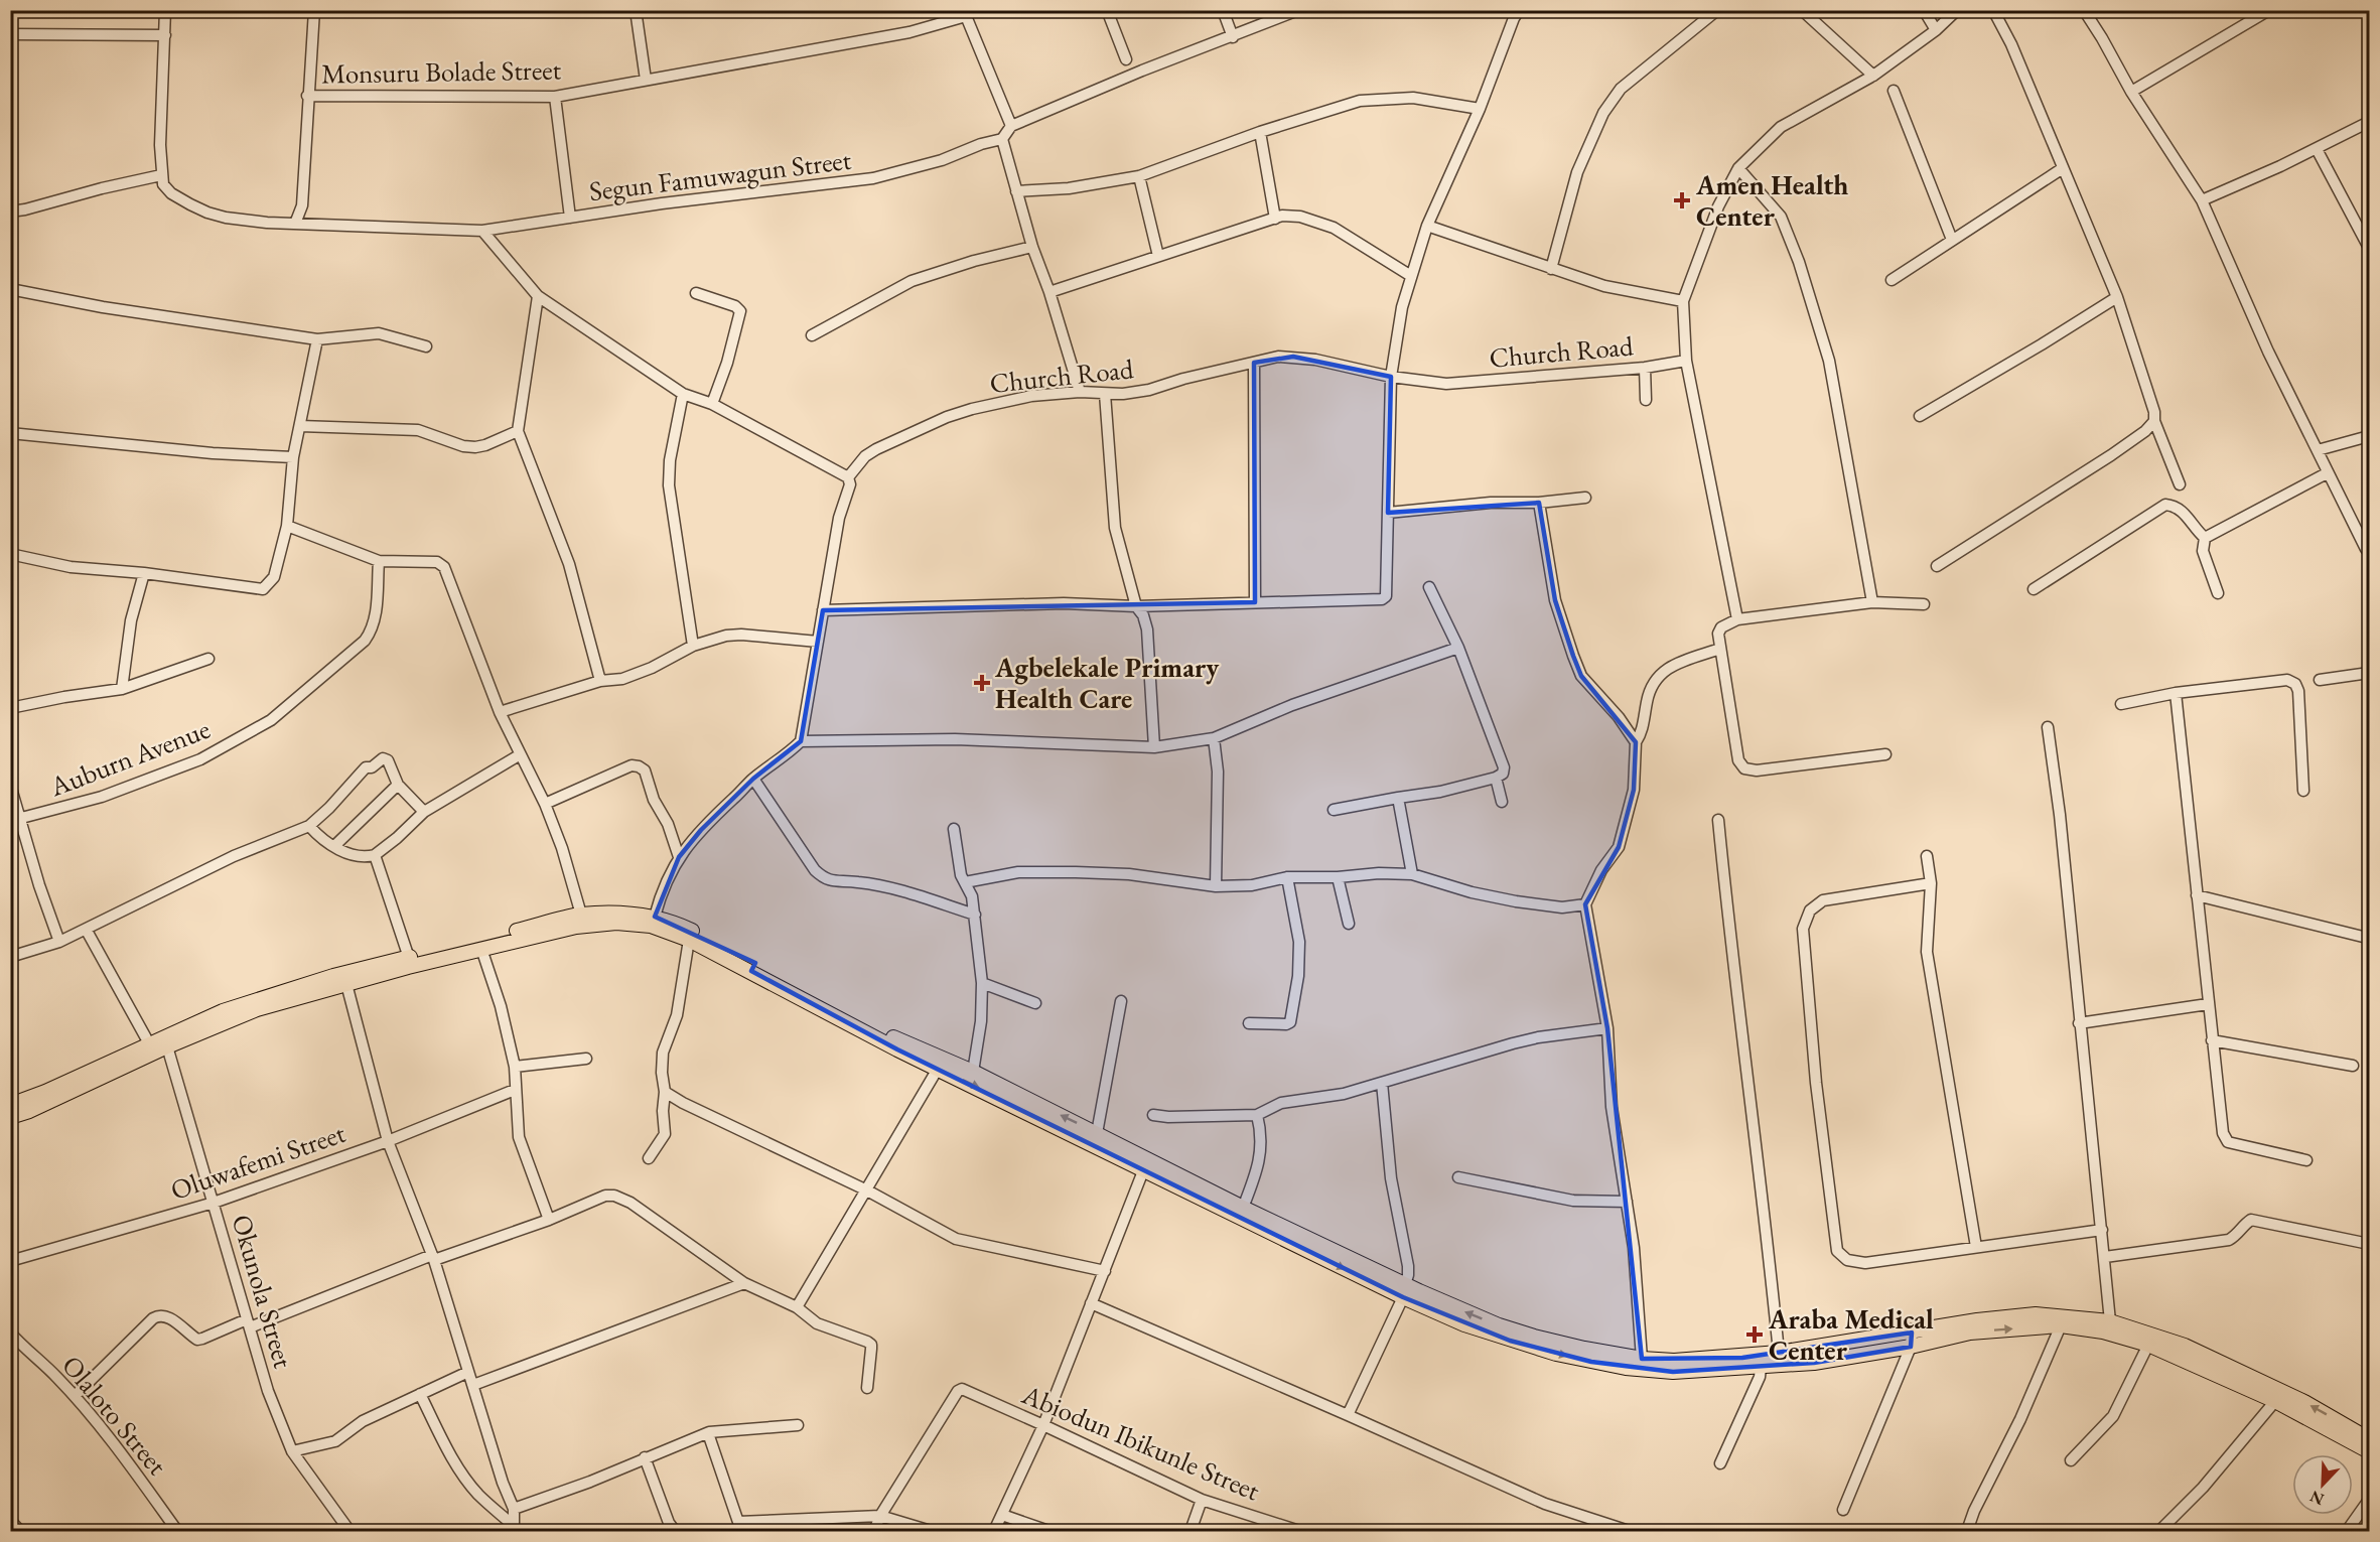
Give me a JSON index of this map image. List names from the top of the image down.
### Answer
{
  "streets": {
    "street": [
      "Monsuru Bolade Street",
      "Segun Famuwagun Street",
      "Church Road",
      "Auburn Avenue",
      "Oluwafemi Street",
      "Okunola Street",
      "Olaloto Street",
      "Abiodun Ibikunle Street"
    ]
  },
  "crossings": [
    ["Oluwafemi Street", "Okunola Street"]
  ],
  "places": {
    "health": ["Amen Health Center", "Agbelekale Primary Health Care", "Araba Medical Center"]
  },
  "north": "bottom left"
}
